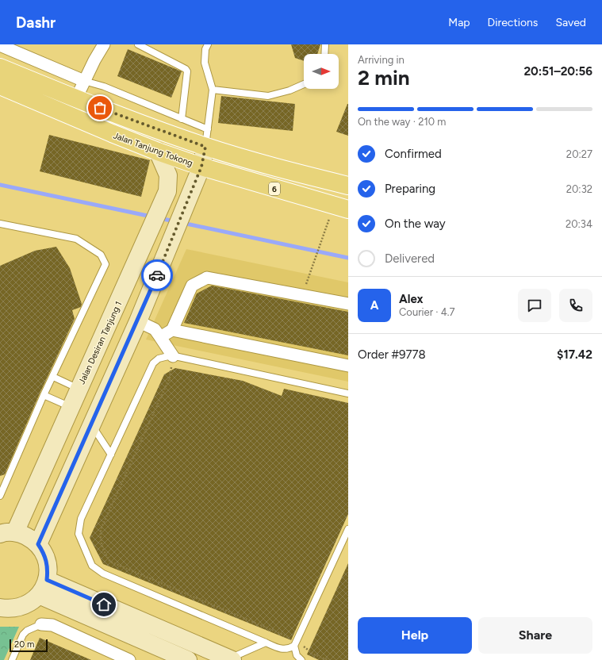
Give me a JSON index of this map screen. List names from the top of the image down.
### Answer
{
  "streets": {
    "main road": ["Jalan Tanjung Tokong", "6"],
    "street": ["Jalan Desiran Tanjung 1"]
  },
  "crossings": [
    ["Jalan Tanjung Tokong", "Jalan Desiran Tanjung 1"]
  ],
  "scale_bar": "20 m",
  "north": "right",
  "page": {
    "header": "Dashr",
    "nav": ["Map", "Directions", "Saved"],
    "heading": ["2 min", "Arriving in", "20:51–20:56"],
    "panel": [
      "Alex",
      "Courier · 4.7",
      "Order #9778",
      "$17.42"
    ],
    "bar": "On the way · 210 m",
    "list": [
      ["Confirmed", "20:27"],
      ["Preparing", "20:32"],
      ["On the way", "20:34"],
      "Delivered"
    ],
    "round": "A",
    "buttons": ["Help", "Share"],
    "scale": "20 m"
  }
}
